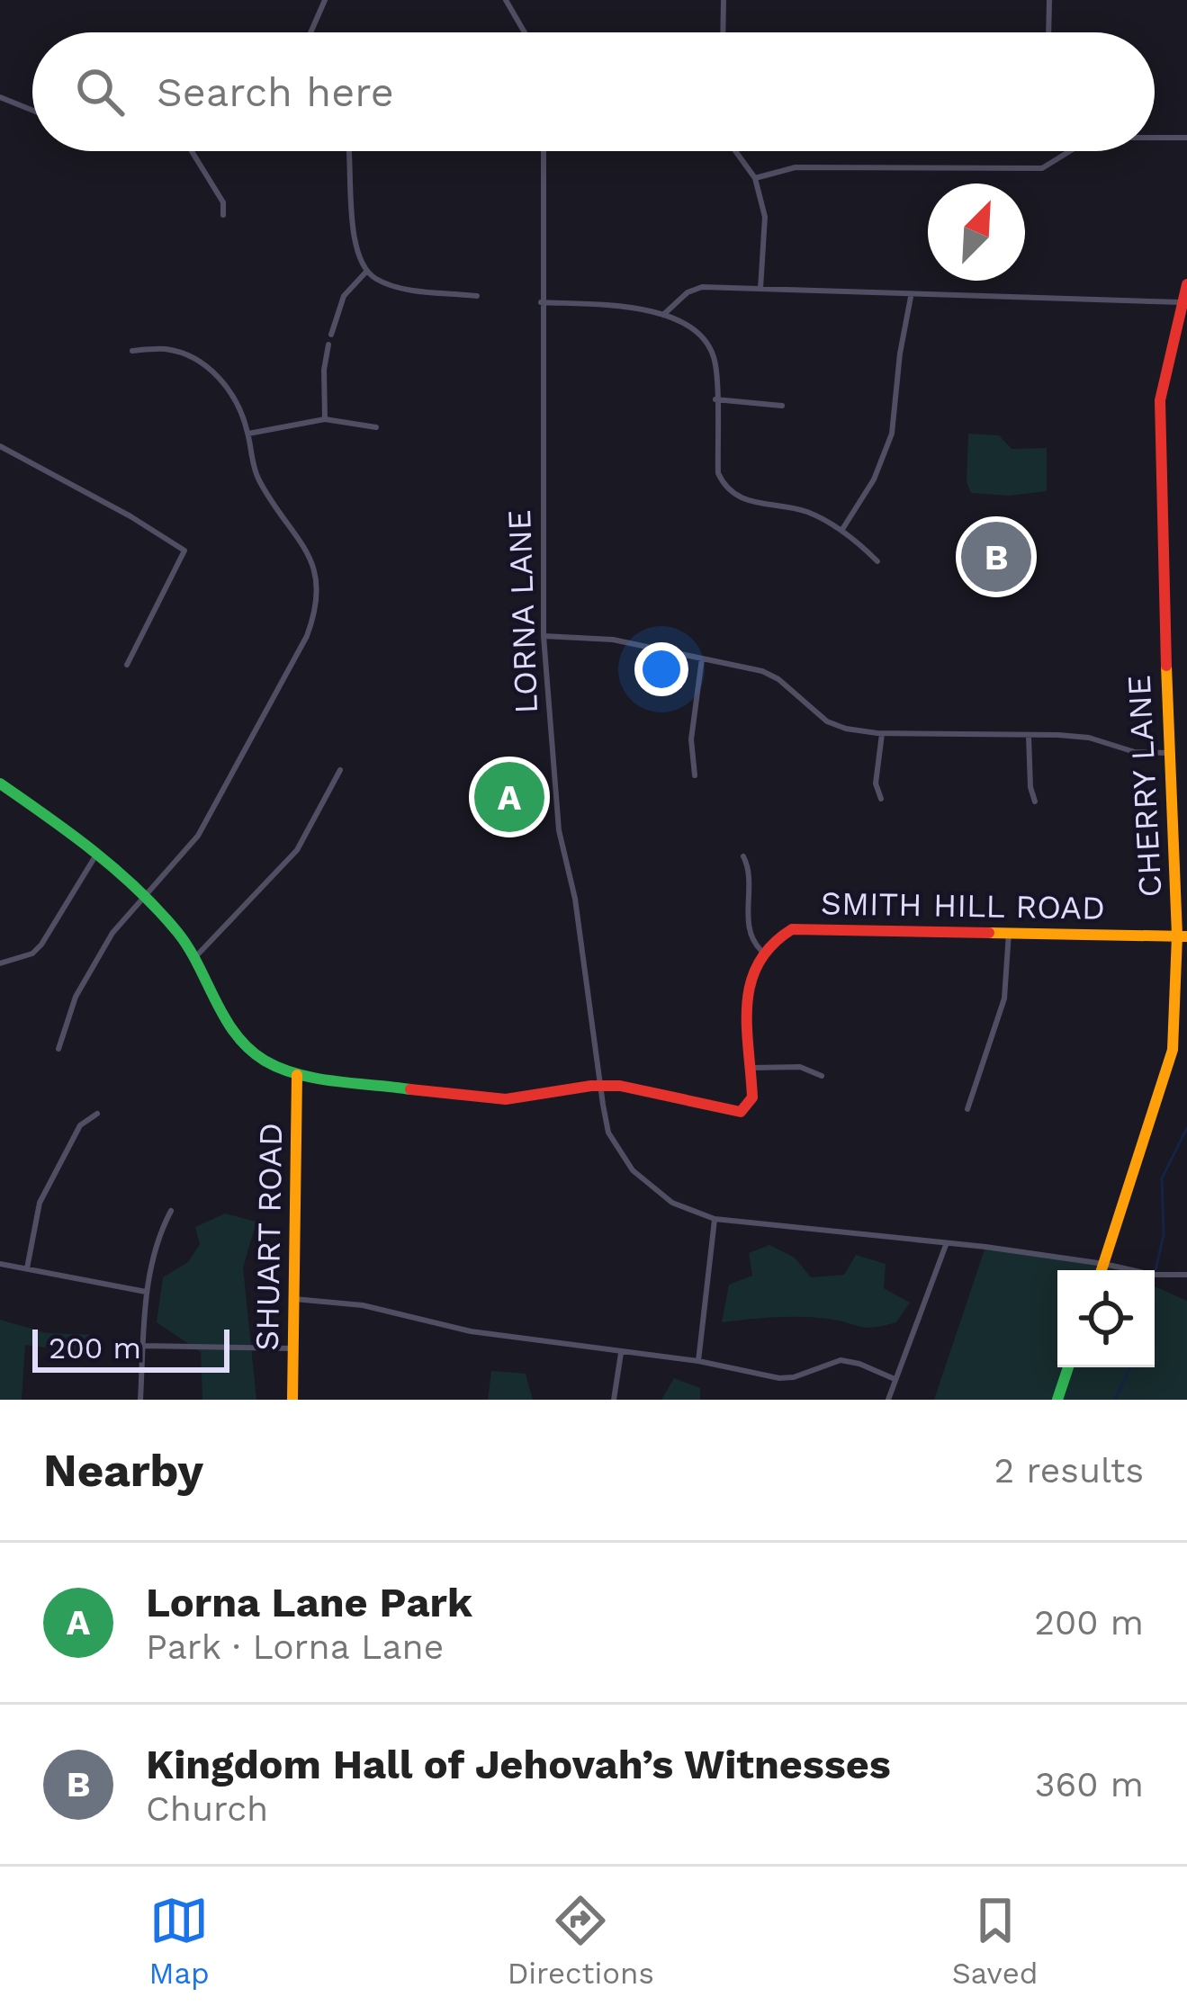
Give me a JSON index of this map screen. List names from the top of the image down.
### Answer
{
  "streets": {
    "street": [
      "LORNA LANE",
      "CHERRY LANE",
      "SMITH HILL ROAD",
      "SHUART ROAD"
    ]
  },
  "crossings": [
    ["LORNA LANE", "CHERRY LANE"],
    ["CHERRY LANE", "SMITH HILL ROAD"]
  ],
  "scale_bar": "200 m",
  "north": "top right",
  "page": {
    "search": "Search here",
    "pins": ["B", "A"],
    "scale": "200 m",
    "heading": ["Nearby", "2 results"],
    "list": [
      {
        "mark": "A",
        "name": "Lorna Lane Park",
        "note": "Park · Lorna Lane",
        "value": "200 m"
      },
      {
        "mark": "B",
        "name": "Kingdom Hall of Jehovah’s Witnesses",
        "note": "Church",
        "value": "360 m"
      }
    ],
    "nav": ["Map", "Directions", "Saved"]
  }
}
